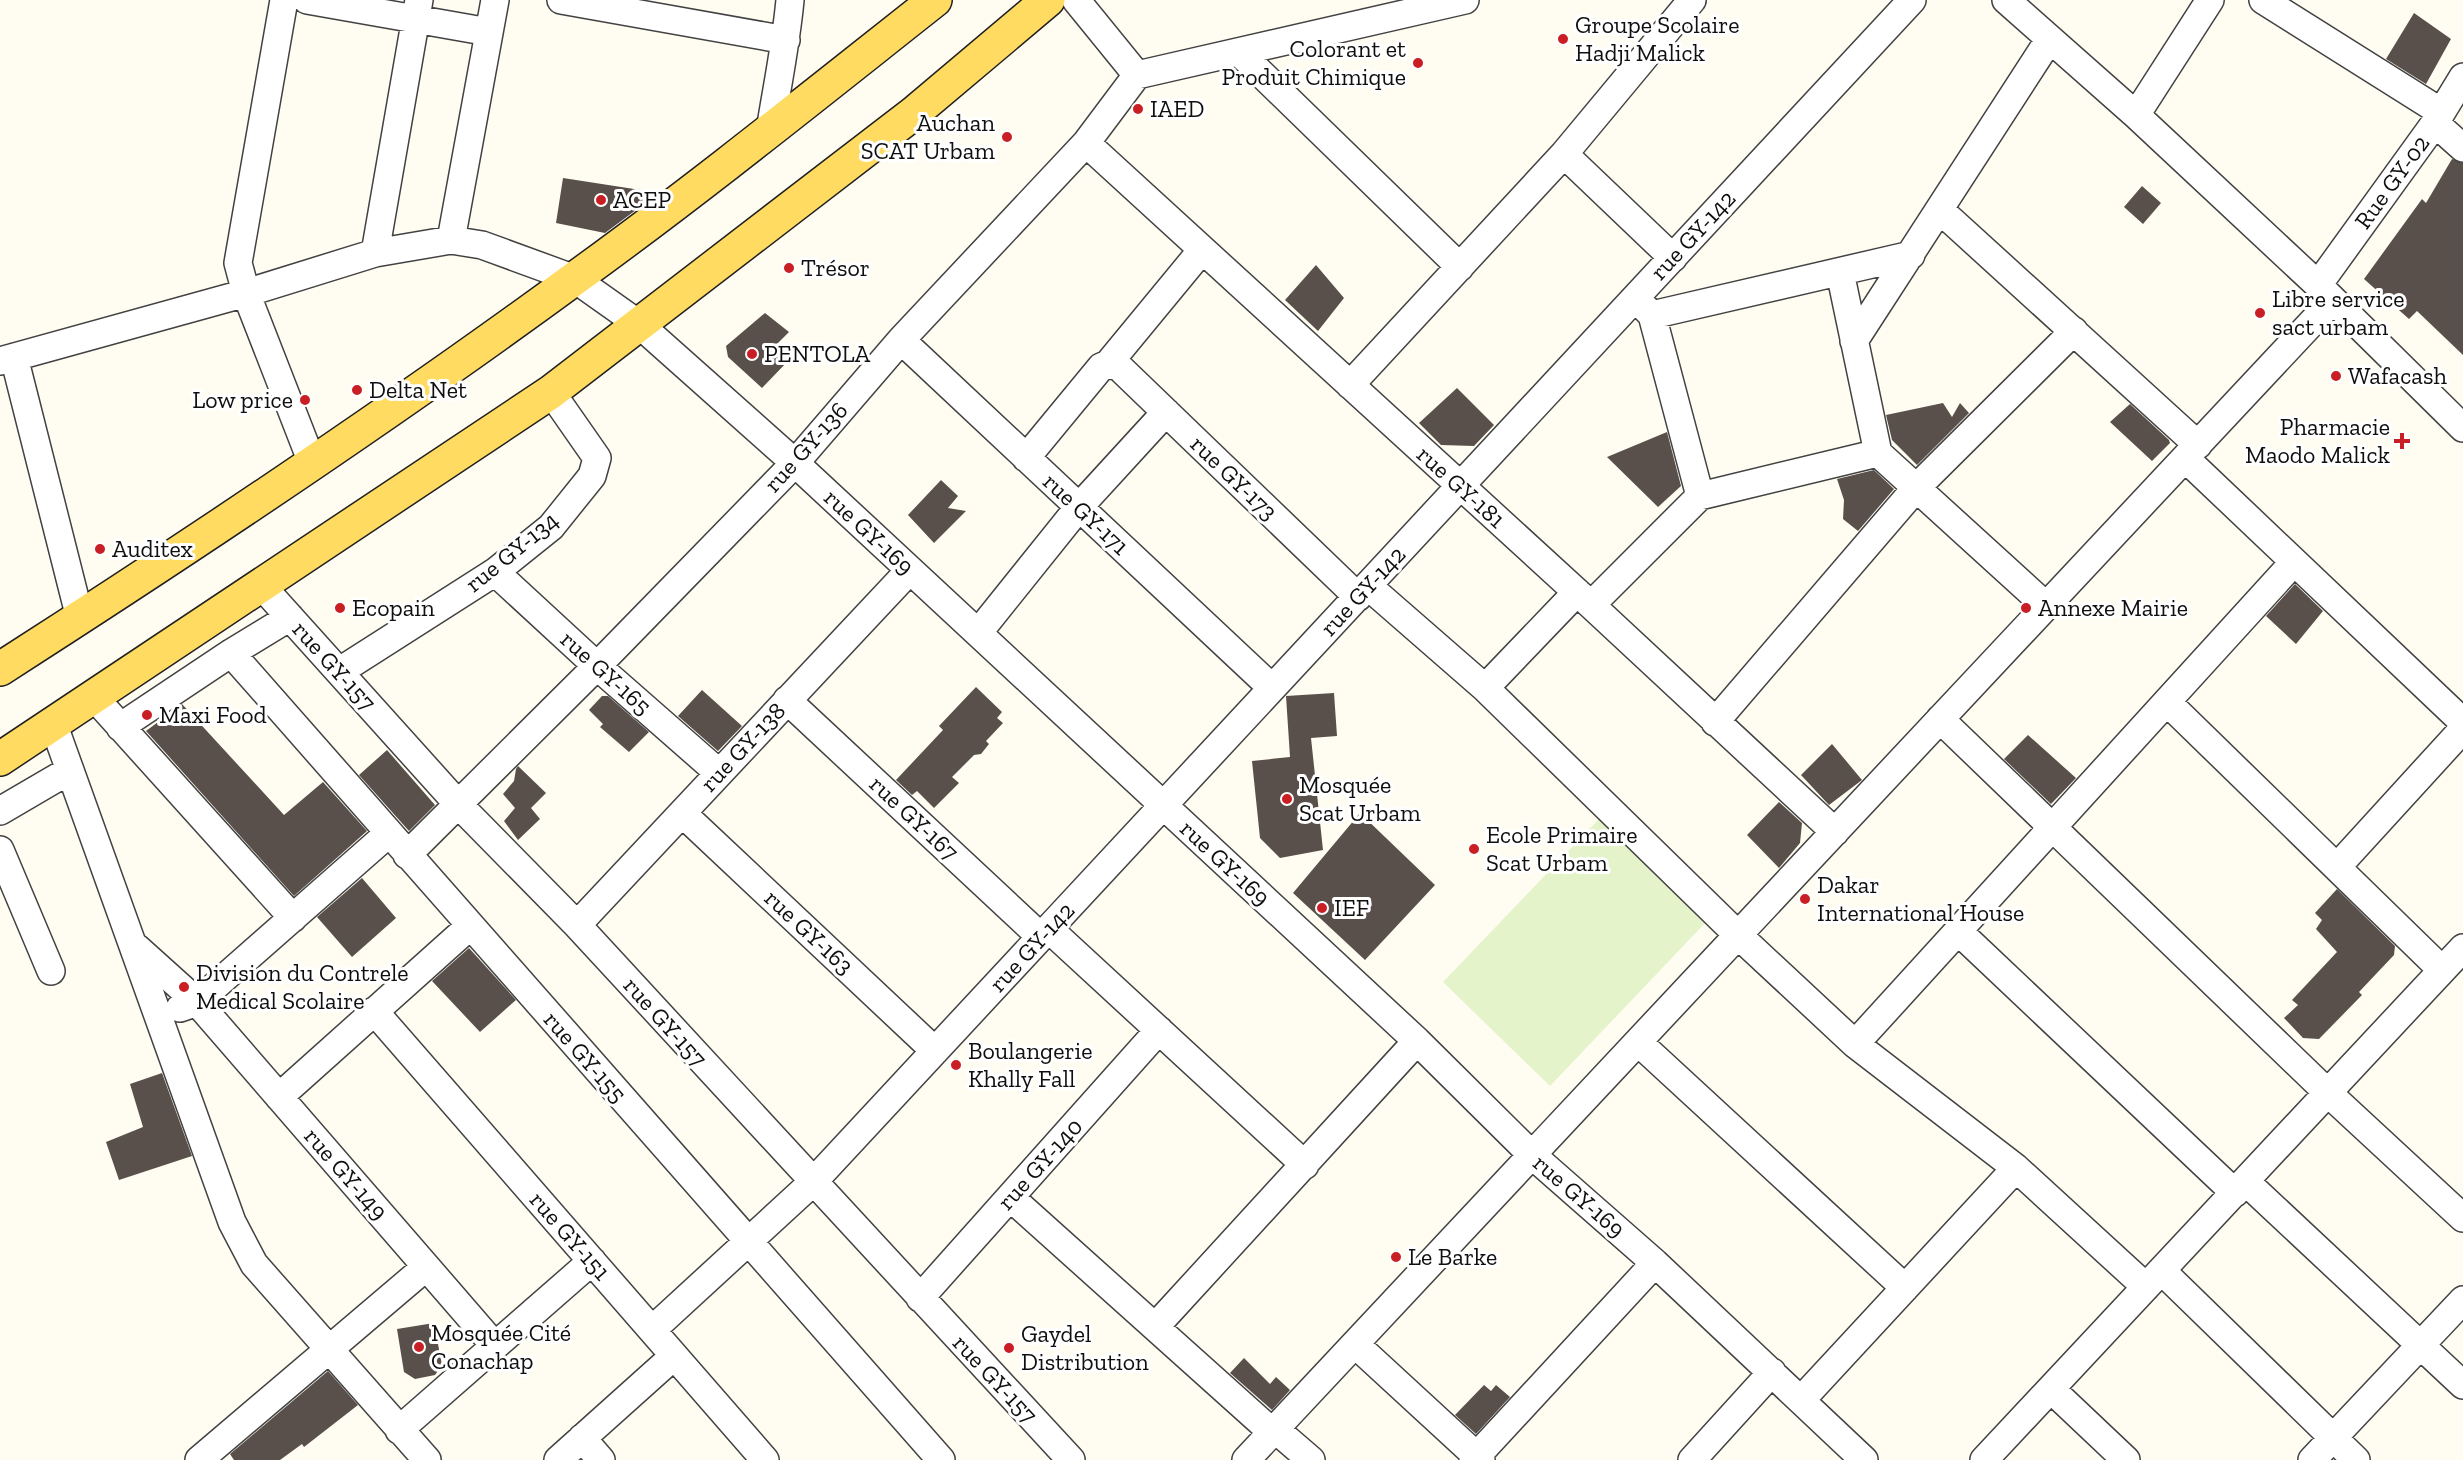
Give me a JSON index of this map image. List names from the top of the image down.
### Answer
{
  "streets": {
    "street": [
      "Rue GY-02",
      "rue GY-142",
      "rue GY-136",
      "rue GY-173",
      "rue GY-181",
      "rue GY-171",
      "rue GY-169",
      "rue GY-134",
      "rue GY-157",
      "rue GY-165",
      "rue GY-138",
      "rue GY-167",
      "rue GY-163",
      "rue GY-155",
      "rue GY-140",
      "rue GY-149",
      "rue GY-151"
    ]
  },
  "crossings": [
    ["Rue GY-02", "rue GY-173"],
    ["Rue GY-02", "rue GY-181"],
    ["Rue GY-02", "rue GY-169"],
    ["rue GY-142", "rue GY-173"],
    ["rue GY-142", "rue GY-181"],
    ["rue GY-142", "rue GY-171"],
    ["rue GY-142", "rue GY-169"],
    ["rue GY-142", "rue GY-157"],
    ["rue GY-142", "rue GY-167"],
    ["rue GY-142", "rue GY-163"],
    ["rue GY-142", "rue GY-155"],
    ["rue GY-142", "rue GY-151"],
    ["rue GY-136", "rue GY-181"],
    ["rue GY-136", "rue GY-171"],
    ["rue GY-136", "rue GY-169"],
    ["rue GY-136", "rue GY-157"],
    ["rue GY-136", "rue GY-165"],
    ["rue GY-136", "rue GY-155"],
    ["rue GY-169", "rue GY-138"],
    ["rue GY-134", "rue GY-157"],
    ["rue GY-134", "rue GY-165"],
    ["rue GY-157", "rue GY-138"],
    ["rue GY-157", "rue GY-140"],
    ["rue GY-165", "rue GY-138"],
    ["rue GY-138", "rue GY-167"],
    ["rue GY-138", "rue GY-163"],
    ["rue GY-167", "rue GY-140"]
  ],
  "places": {
    "other": [
      "Groupe Scolaire Hadji Malick",
      "Colorant et Produit Chimique",
      "IAED",
      "Auchan SCAT Urbam",
      "ACEP",
      "Trésor",
      "Libre service sact urbam",
      "PENTOLA",
      "Wafacash",
      "Delta Net",
      "Low price",
      "Auditex",
      "Ecopain",
      "Annexe Mairie",
      "Maxi Food",
      "Mosquée Scat Urbam",
      "Ecole Primaire Scat Urbam",
      "Dakar International House",
      "IEF",
      "Division du Contrele Medical Scolaire",
      "Boulangerie Khally Fall",
      "Le Barke",
      "Mosquée Cité Conachap",
      "Gaydel Distribution"
    ],
    "health": ["Pharmacie Maodo Malick"]
  }
}
